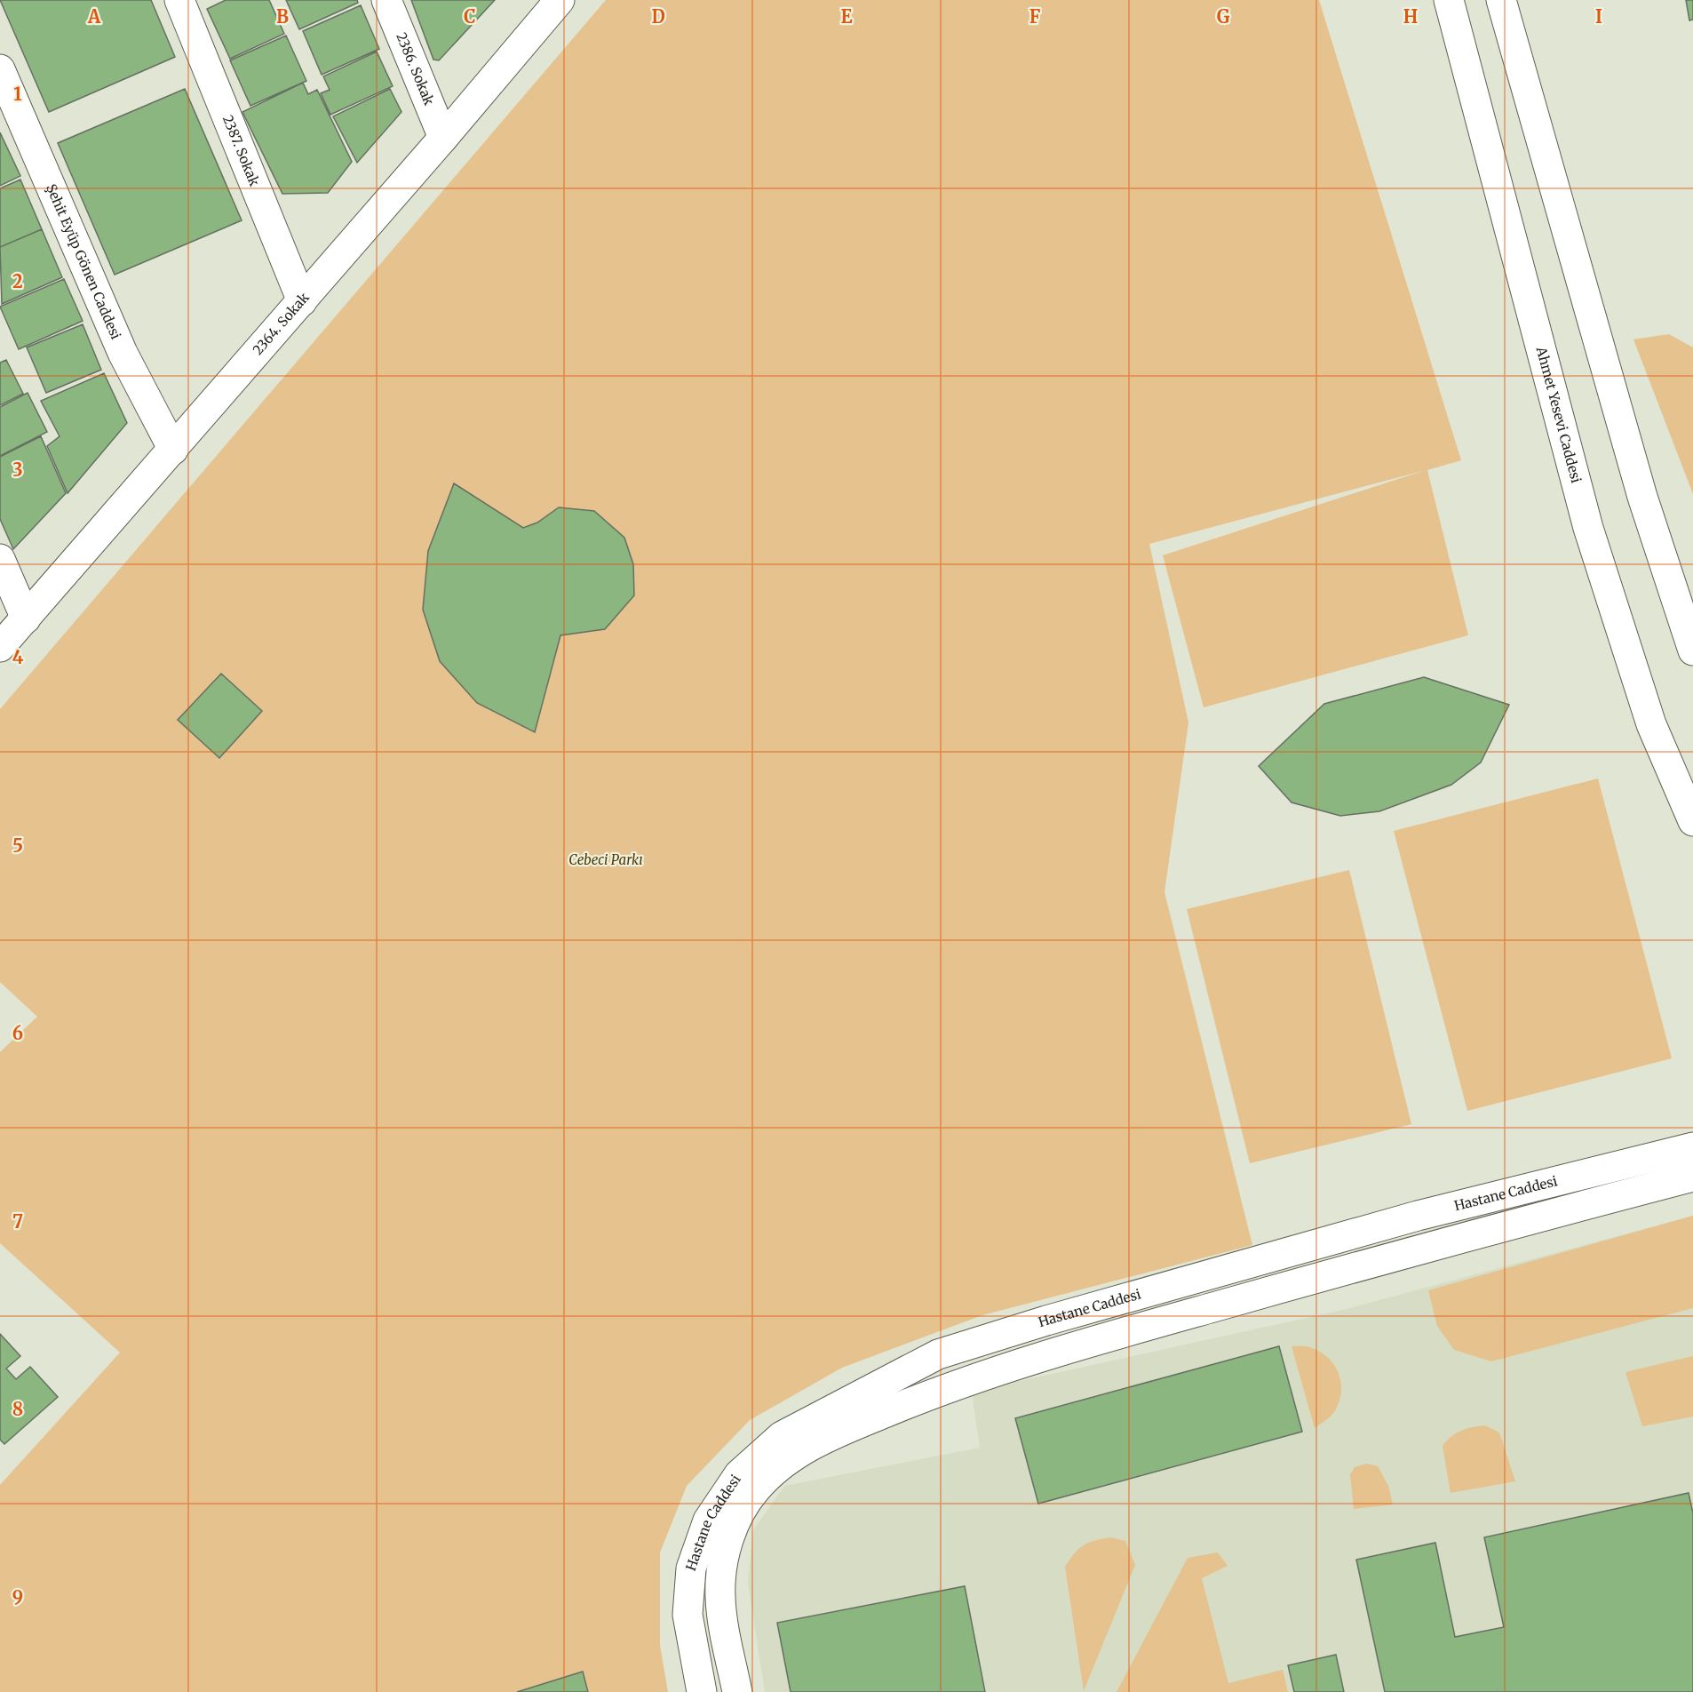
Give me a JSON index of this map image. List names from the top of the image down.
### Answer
{
  "streets": {
    "main road": [
      "2386. Sokak",
      "2387. Sokak",
      "Şehit Eyüp Gönen Caddesi",
      "2364. Sokak",
      "Ahmet Yesevi Caddesi",
      "Hastane Caddesi"
    ]
  },
  "crossings": [
    ["2386. Sokak", "2364. Sokak"],
    ["2387. Sokak", "2364. Sokak"],
    ["Şehit Eyüp Gönen Caddesi", "2364. Sokak"]
  ],
  "parks": ["Cebeci Parkı"],
  "grid": {
    "columns": [
      "A",
      "B",
      "C",
      "D",
      "E",
      "F",
      "G",
      "H",
      "I"
    ],
    "rows": [
      "1",
      "2",
      "3",
      "4",
      "5",
      "6",
      "7",
      "8",
      "9"
    ]
  }
}
